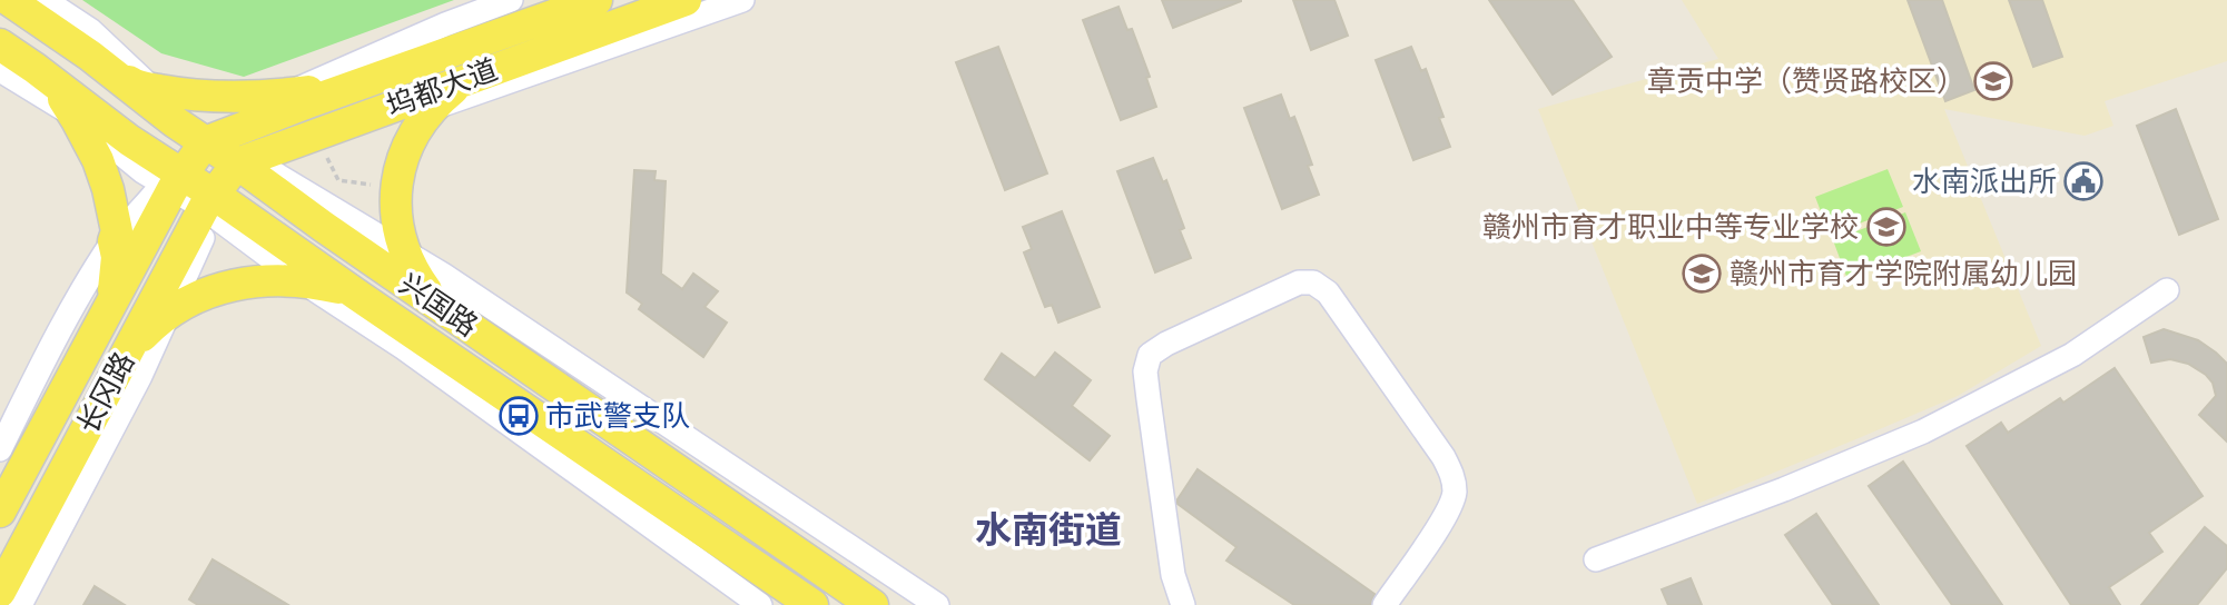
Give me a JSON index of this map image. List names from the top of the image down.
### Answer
{
  "streets": {
    "main road": ["坞都大道", "兴国路", "长冈路"]
  },
  "crossings": [
    ["坞都大道", "兴国路"],
    ["兴国路", "长冈路"]
  ],
  "districts": ["水南街道"],
  "places": {
    "school or university": ["章贡中学（赞贤路校区）", "赣州市育才职业中等专业学校", "赣州市育才学院附属幼儿园"],
    "public building": ["水南派出所"],
    "bus stop": ["市武警支队"]
  }
}
